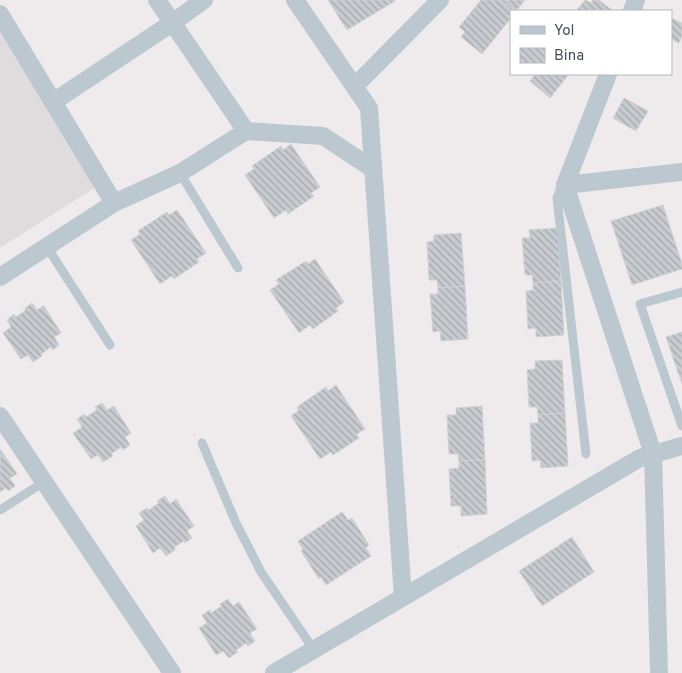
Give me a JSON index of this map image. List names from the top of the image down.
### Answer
{
  "legend": ["Yol", "Bina"]
}
